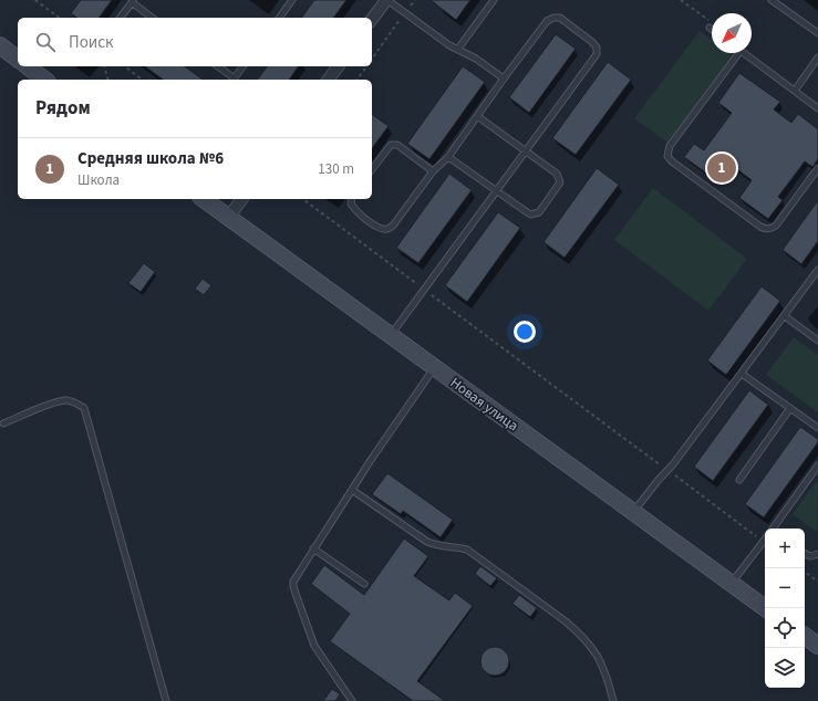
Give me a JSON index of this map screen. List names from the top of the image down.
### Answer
{
  "streets": {
    "street": ["Новая улица"]
  },
  "north": "bottom left",
  "page": {
    "search": "Поиск",
    "heading": "Рядом",
    "list": [
      {
        "mark": "1",
        "name": "Средняя школа №6",
        "note": "Школа",
        "value": "130 m"
      }
    ],
    "pins": "1",
    "map_buttons": ["+", "−"]
  }
}
